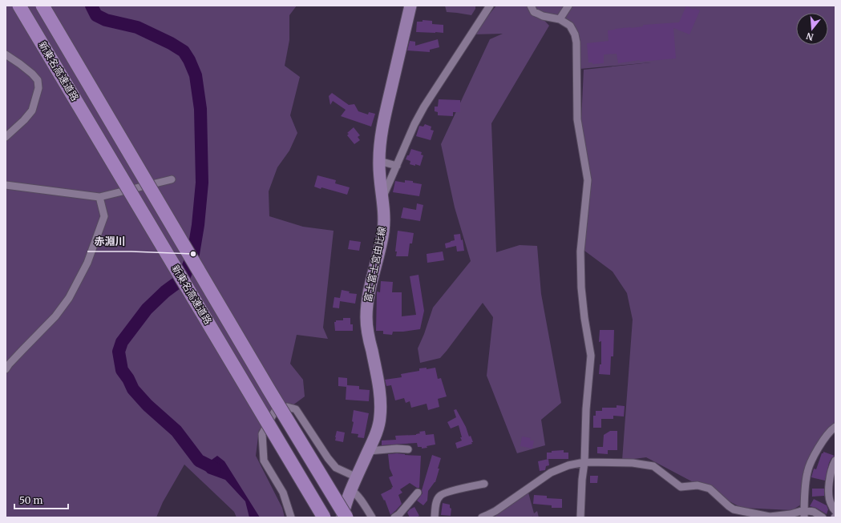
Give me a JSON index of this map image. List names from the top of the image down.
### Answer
{
  "streets": {
    "highway": ["新東名高速道路"],
    "main road": ["富士富士宮由比線"]
  },
  "places": ["赤淵川"],
  "scale_bar": "50 m",
  "north": "bottom"
}
